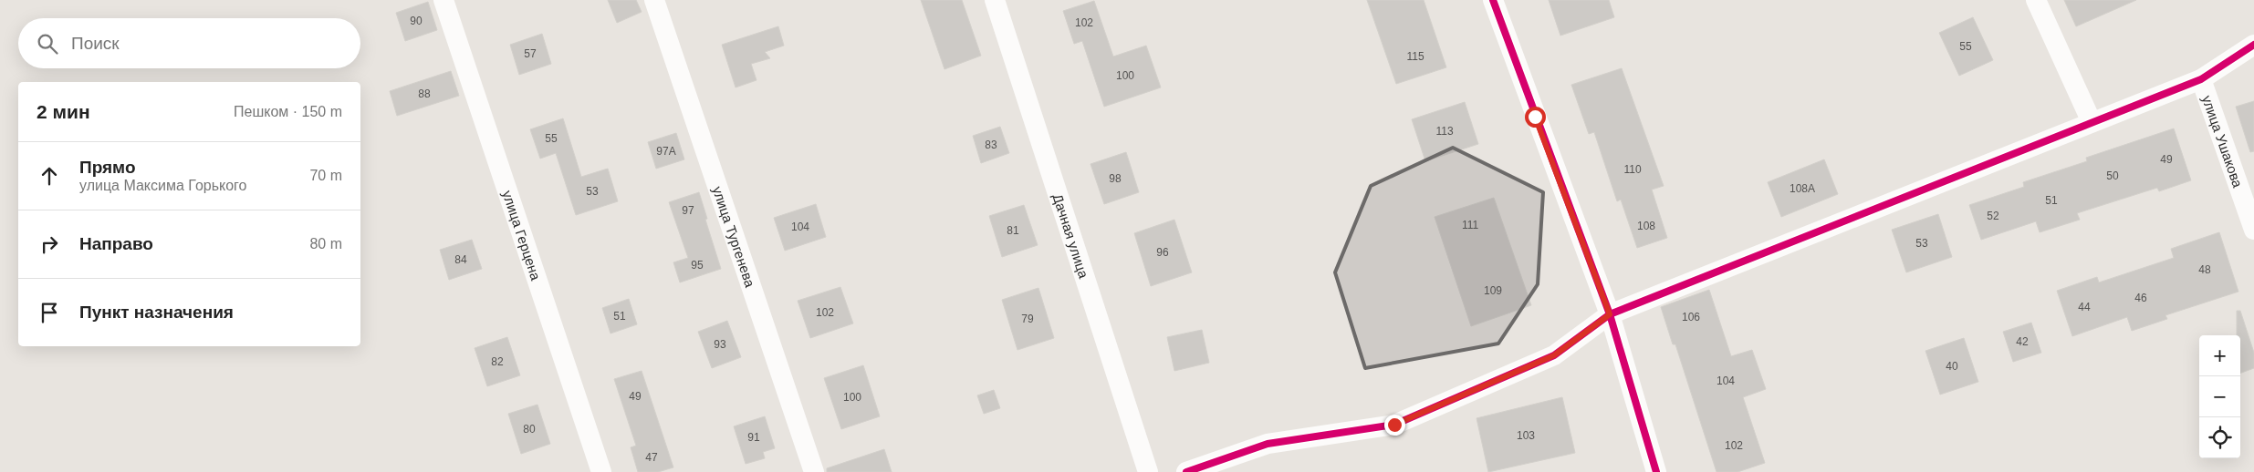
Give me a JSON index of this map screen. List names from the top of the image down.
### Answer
{
  "streets": {
    "street": [
      "улица Ушакова",
      "улица Герцена",
      "улица Тургенева",
      "Дачная улица"
    ]
  },
  "house_numbers": [
    "90",
    "102",
    "55",
    "57",
    "115",
    "100",
    "88",
    "113",
    "55",
    "83",
    "97А",
    "49",
    "110",
    "50",
    "98",
    "108А",
    "53",
    "51",
    "97",
    "52",
    "111",
    "108",
    "104",
    "81",
    "53",
    "96",
    "84",
    "95",
    "48",
    "109",
    "46",
    "44",
    "102",
    "51",
    "106",
    "79",
    "42",
    "93",
    "82",
    "40",
    "104",
    "49",
    "100",
    "80",
    "103",
    "91",
    "102",
    "47"
  ],
  "page": {
    "search": "Поиск",
    "heading": ["2 мин", "Пешком · 150 m"],
    "list": [
      ["Прямо", "улица Максима Горького", "70 m"],
      ["Направо", "80 m"],
      "Пункт назначения"
    ],
    "map_buttons": ["+", "−"]
  }
}
